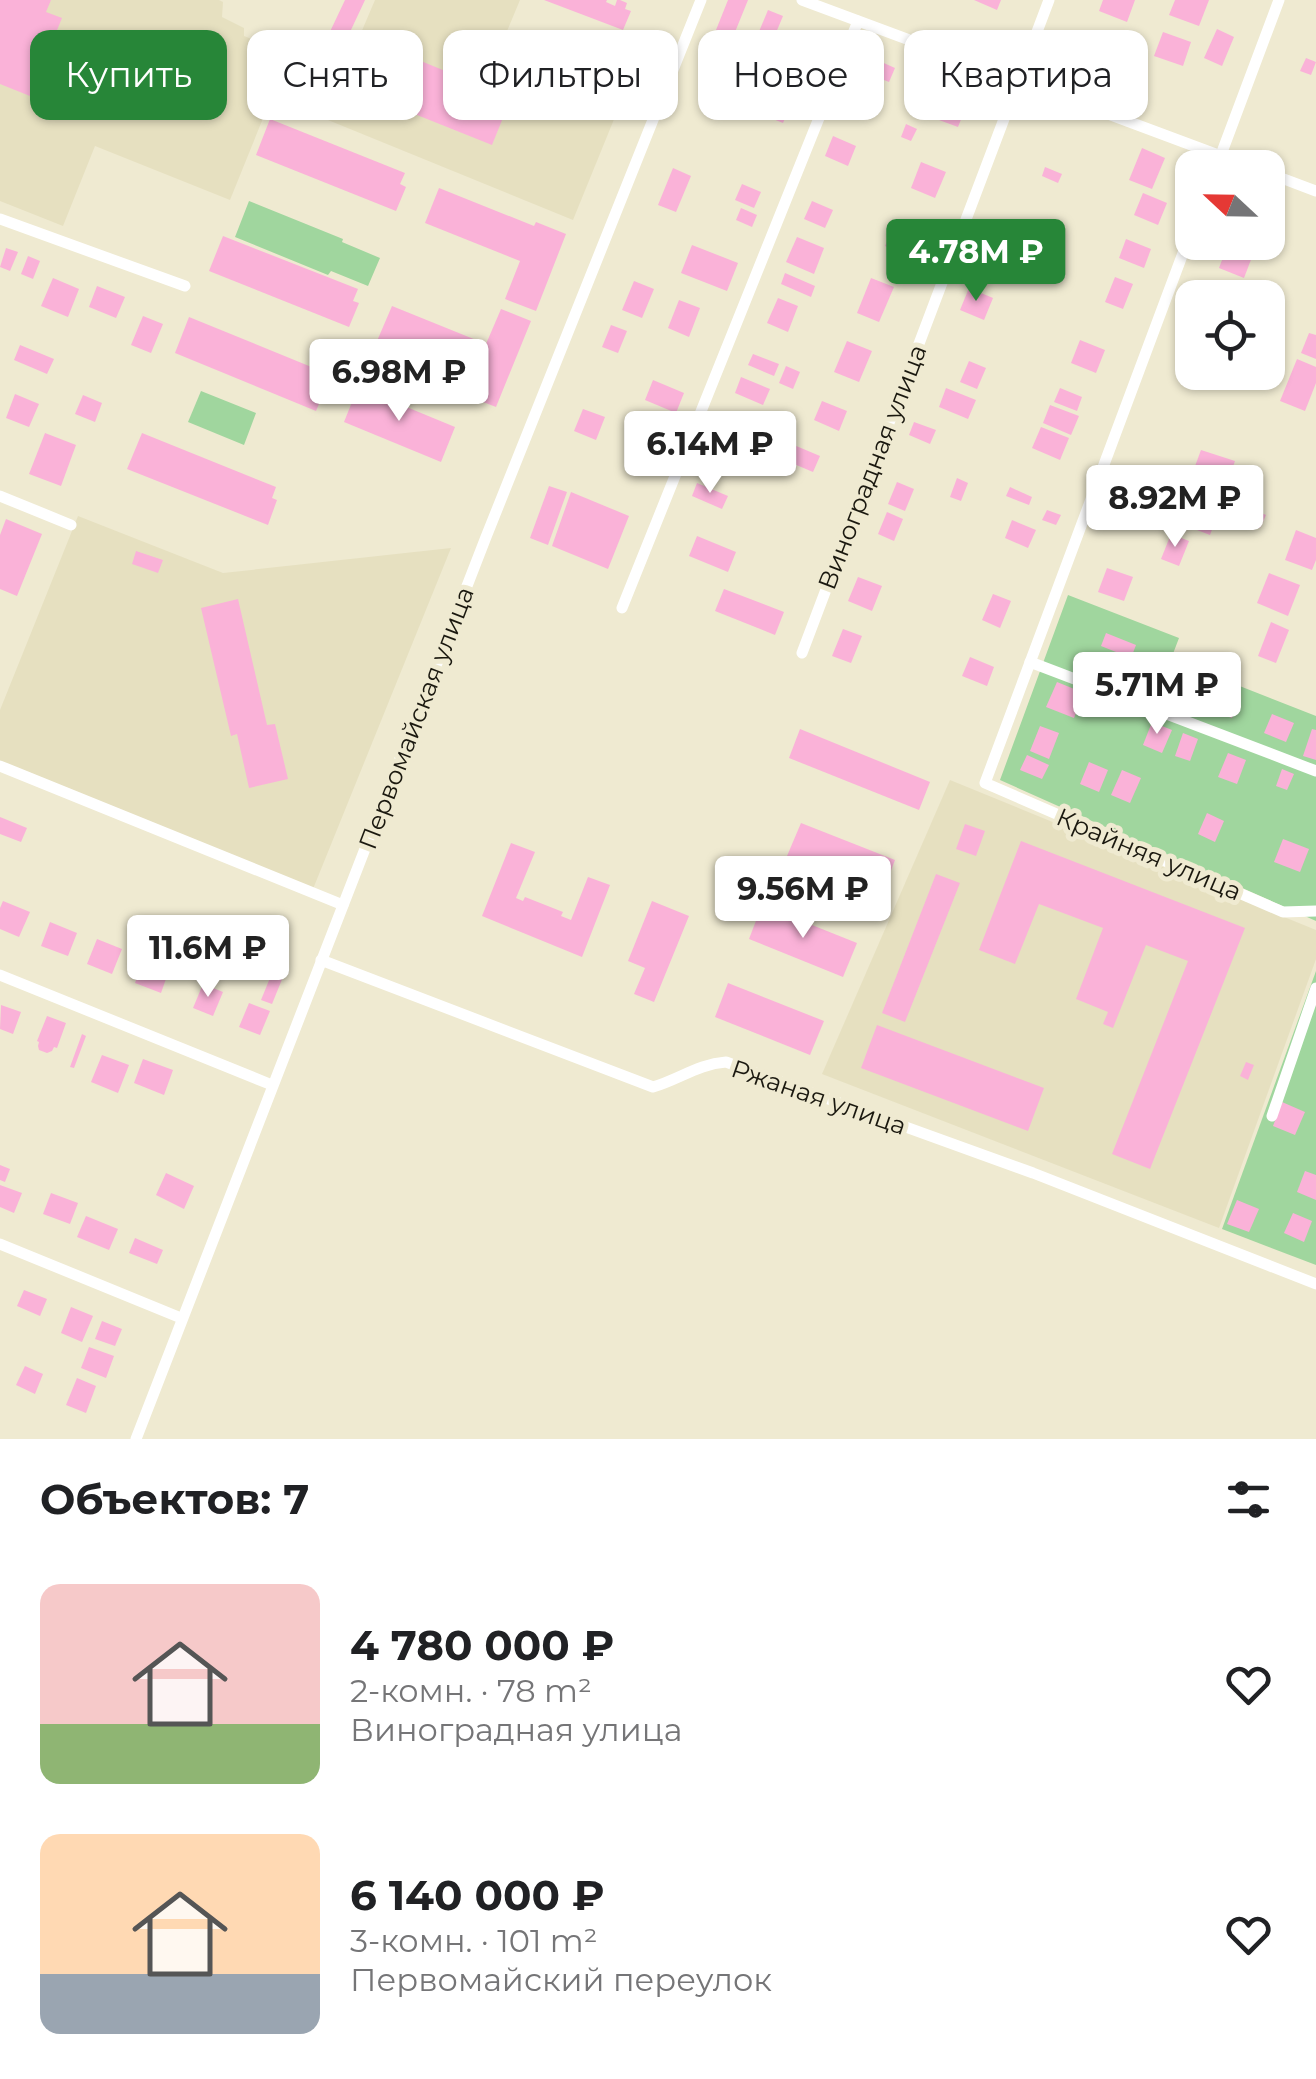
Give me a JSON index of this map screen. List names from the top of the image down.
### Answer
{
  "streets": {
    "street": [
      "Виноградная улица",
      "Первомайская улица",
      "Крайняя улица",
      "Ржаная улица"
    ]
  },
  "crossings": [
    ["Первомайская улица", "Ржаная улица"]
  ],
  "north": "left",
  "page": {
    "chip": [
      "Купить",
      "Снять",
      "Фильтры",
      "Новое",
      "Квартира"
    ],
    "price": [
      "4.78M ₽",
      "6.98M ₽",
      "6.14M ₽",
      "8.92M ₽",
      "5.71M ₽",
      "9.56M ₽",
      "11.6M ₽"
    ],
    "heading": "Объектов: 7",
    "list": [
      {
        "name": "4 780 000 ₽",
        "note": "2-комн. · 78 m² · Виноградная улица"
      },
      {
        "name": "6 140 000 ₽",
        "note": "3-комн. · 101 m² · Первомайский переулок"
      }
    ]
  }
}
